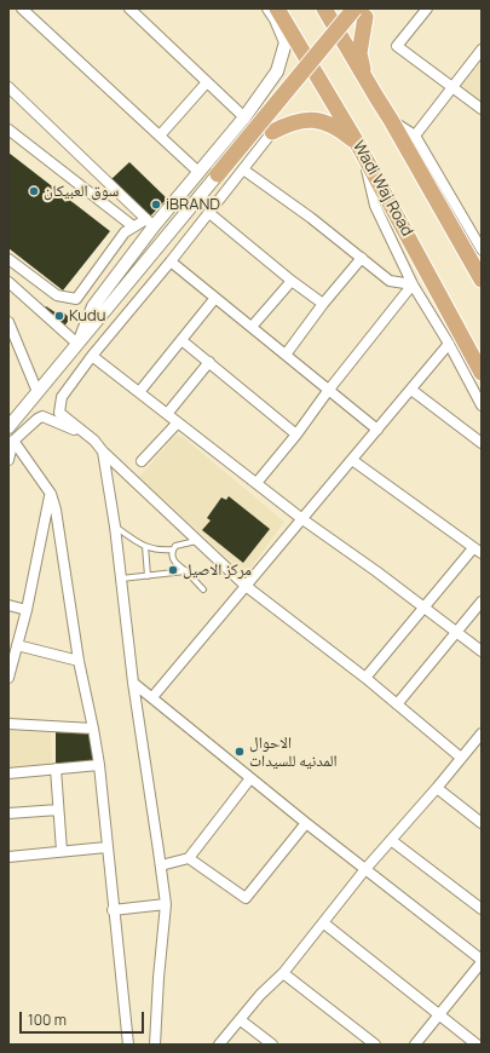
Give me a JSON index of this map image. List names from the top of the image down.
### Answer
{
  "streets": {
    "main road": ["Wadi Waj Road"]
  },
  "places": [
    "سوق العبيكان",
    "iBRAND",
    "Kudu",
    "مركز الاصيل",
    "الاحوال المدنيه للسيدات"
  ],
  "scale_bar": "100 m"
}
